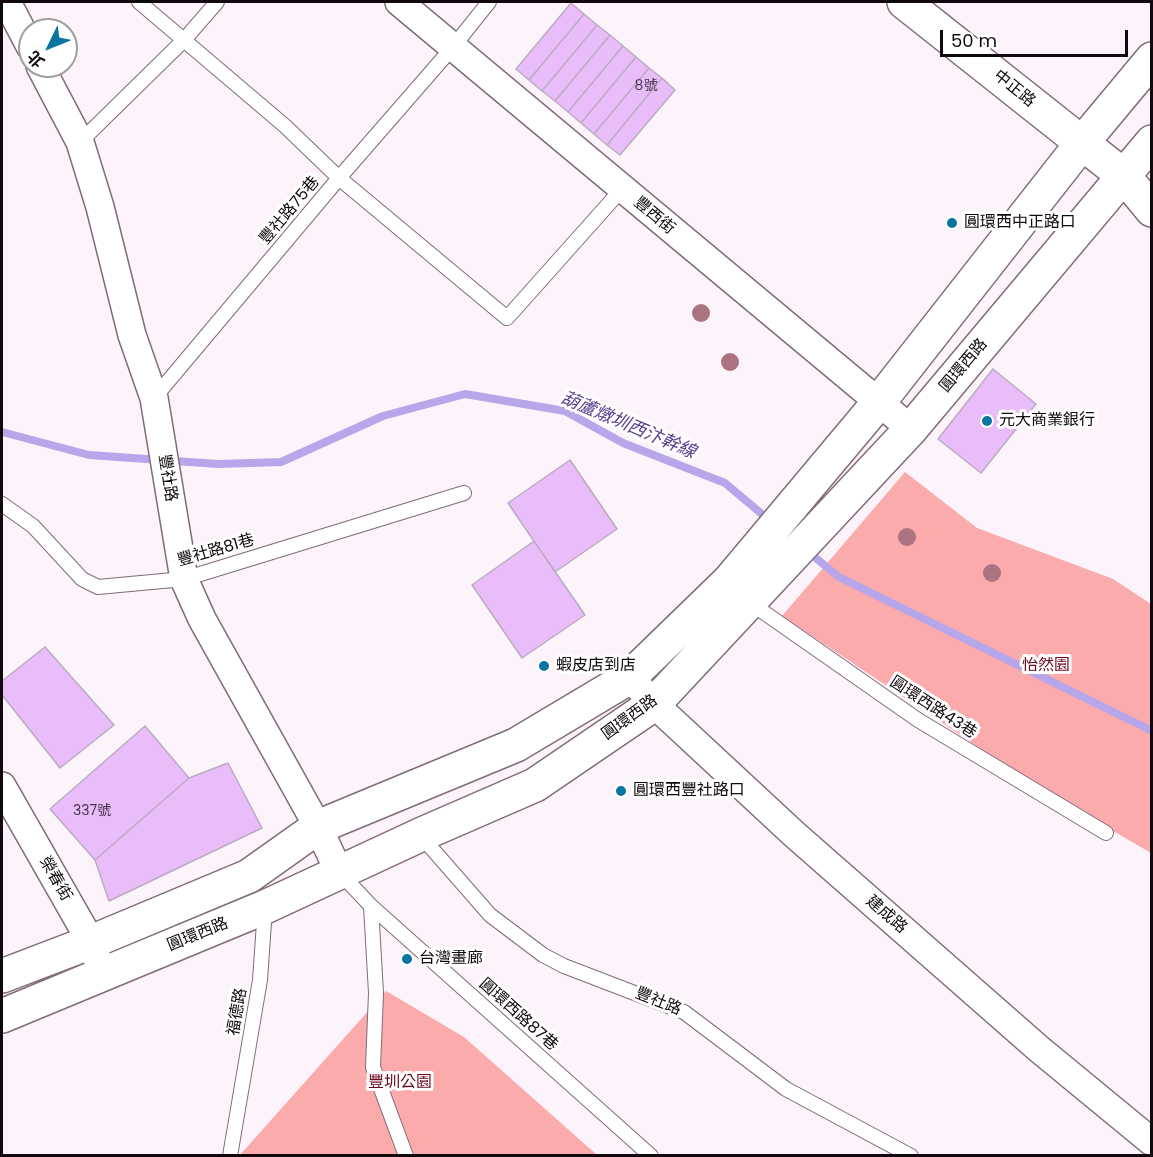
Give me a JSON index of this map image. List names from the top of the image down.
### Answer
{
  "streets": {
    "main road": ["中正路", "圓環西路"],
    "street": [
      "豐西街",
      "豐社路",
      "榮春街",
      "建成路"
    ],
    "lane": [
      "豐社路75巷",
      "豐社路81巷",
      "圓環西路43巷",
      "福德路",
      "圓環西路87巷"
    ]
  },
  "crossings": [
    ["中正路", "圓環西路"],
    ["豐社路75巷", "豐西街"],
    ["豐社路75巷", "豐社路"],
    ["豐西街", "圓環西路"],
    ["圓環西路", "豐社路"],
    ["圓環西路", "圓環西路43巷"],
    ["圓環西路", "榮春街"],
    ["圓環西路", "建成路"],
    ["圓環西路", "福德路"],
    ["圓環西路", "圓環西路87巷"],
    ["豐社路", "豐社路81巷"],
    ["豐社路", "圓環西路87巷"]
  ],
  "water": ["葫蘆燉圳西汴幹線"],
  "parks": ["怡然園", "豐圳公園"],
  "places": [
    "圓環西中正路口",
    "元大商業銀行",
    "蝦皮店到店",
    "圓環西豐社路口",
    "台灣畫廊"
  ],
  "house_numbers": ["8號", "337號"],
  "scale_bar": "50 m",
  "north": "bottom left"
}
